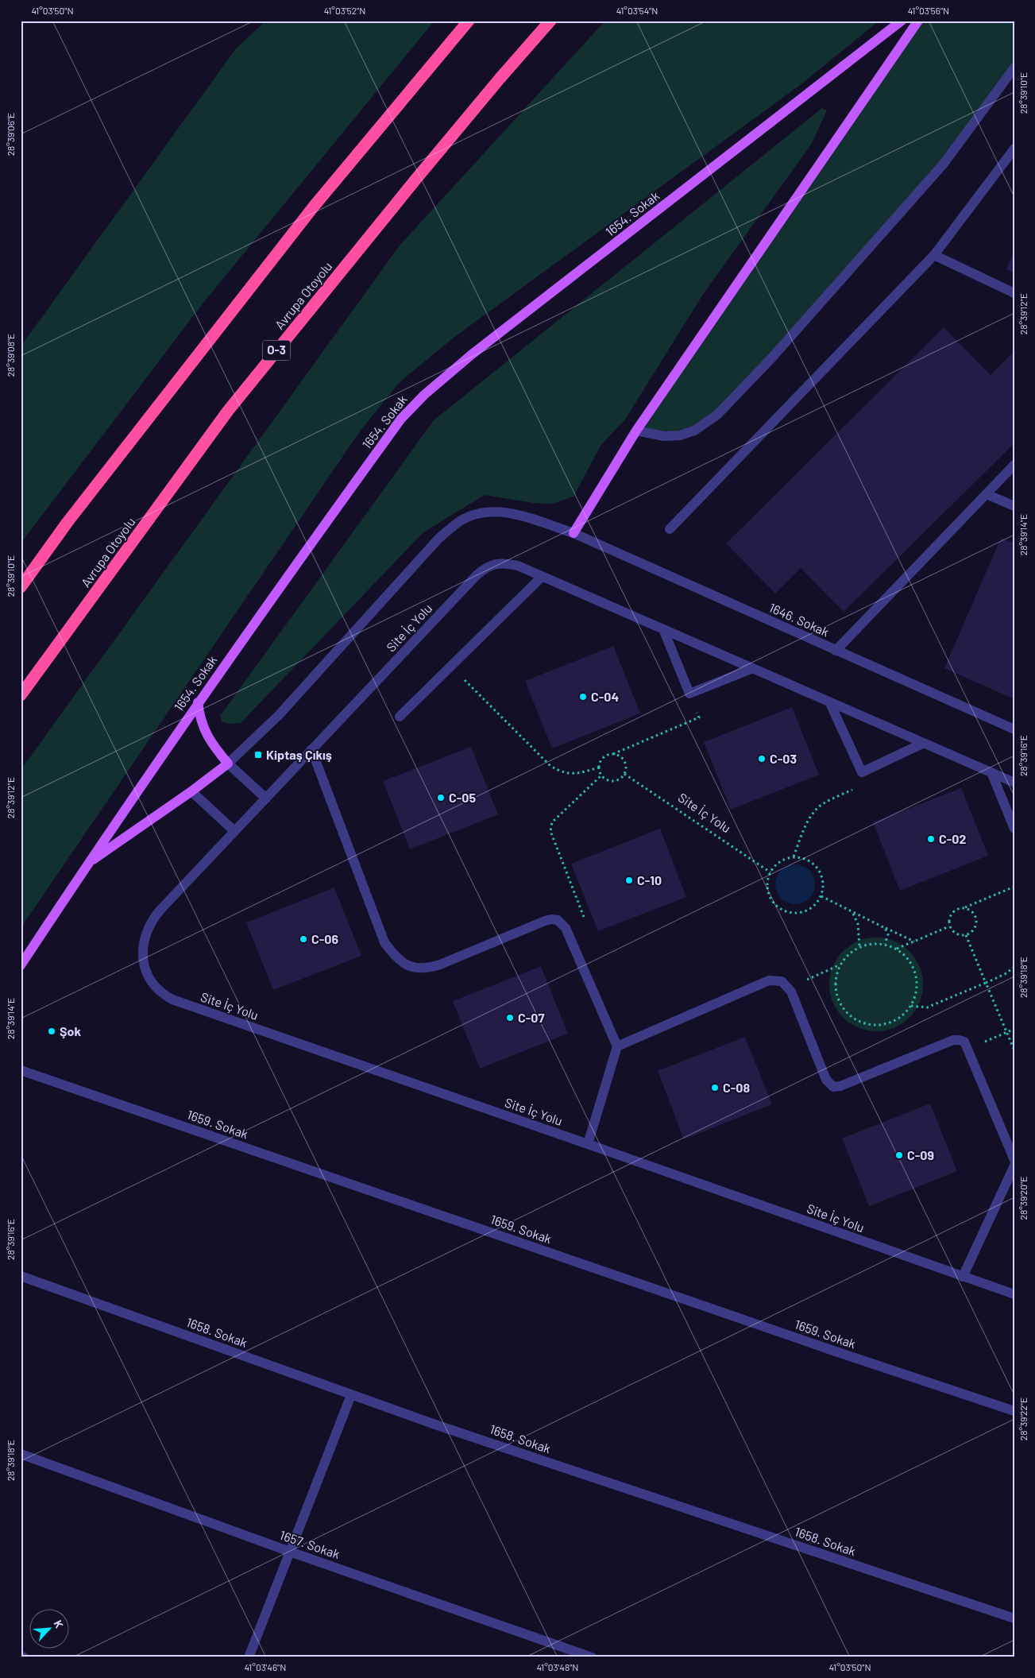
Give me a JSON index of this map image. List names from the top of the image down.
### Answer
{
  "streets": {
    "highway": ["Avrupa Otoyolu", "O-3"],
    "main road": ["1654. Sokak"],
    "street": [
      "1646. Sokak",
      "Site İç Yolu",
      "1659. Sokak",
      "1658. Sokak",
      "1657. Sokak"
    ]
  },
  "places": {
    "other": [
      "C-04",
      "C-03",
      "C-05",
      "C-02",
      "C-10",
      "C-06",
      "C-07",
      "Şok",
      "C-08",
      "C-09"
    ],
    "transit": ["Kiptaş Çıkış"]
  },
  "north": "top right",
  "coordinates": [
    "41°03'50\"N",
    "41°03'52\"N",
    "41°03'54\"N",
    "41°03'56\"N",
    "28°39'10\"E",
    "28°39'06\"E",
    "28°39'12\"E",
    "28°39'08\"E",
    "28°39'14\"E",
    "28°39'16\"E",
    "28°39'18\"E",
    "28°39'20\"E",
    "28°39'22\"E",
    "41°03'46\"N",
    "41°03'48\"N"
  ]
}
